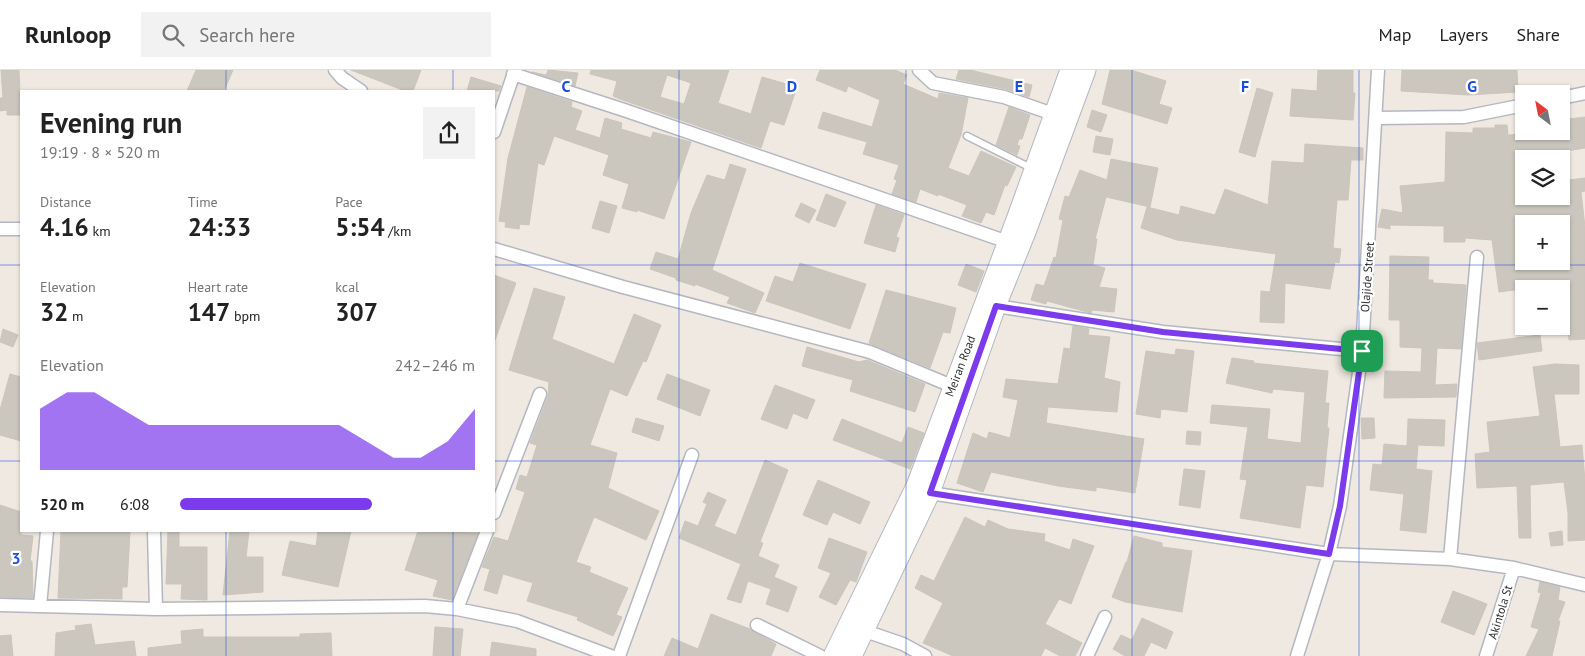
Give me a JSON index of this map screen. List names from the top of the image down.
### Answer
{
  "streets": {
    "main road": ["Meiran Road"],
    "street": ["Olajide Street", "Akintola St"]
  },
  "north": "top left",
  "page": {
    "header": "Runloop",
    "search": "Search here",
    "nav": ["Map", "Layers", "Share"],
    "map_buttons": ["+", "−"],
    "heading": ["Evening run", "19:19 · 8 × 520 m"],
    "stats": [
      ["Distance", "4.16 km"],
      ["Time", "24:33"],
      ["Pace", "5:54 /km"],
      ["Elevation", "32 m"],
      ["Heart rate", "147 bpm"],
      ["kcal", "307"]
    ],
    "chart": ["Elevation", "242–246 m"],
    "list": [
      {
        "name": "520 m",
        "note": "6:08"
      }
    ]
  },
  "grid": {
    "columns": [
      "C",
      "D",
      "E",
      "F",
      "G"
    ],
    "rows": ["3"]
  }
}
